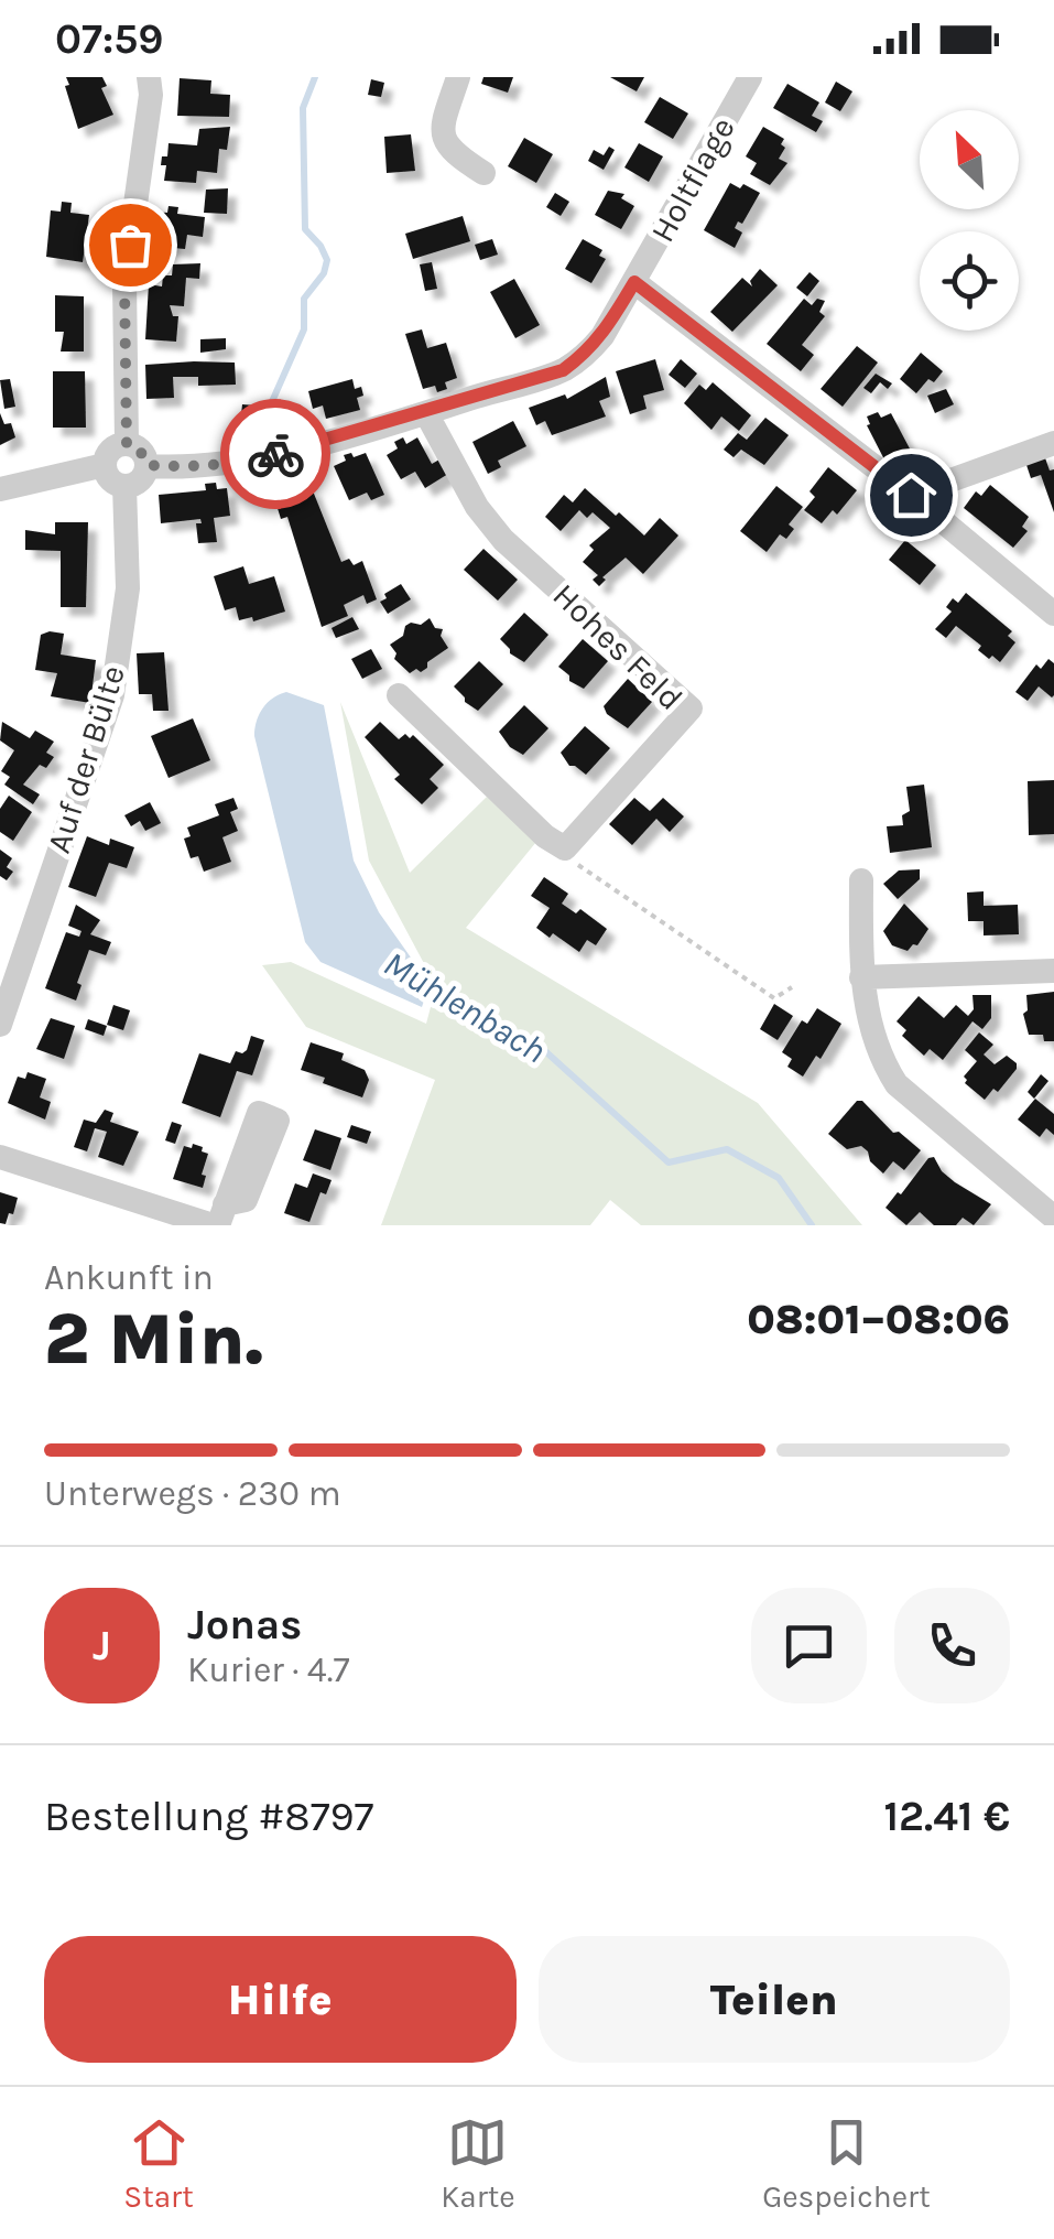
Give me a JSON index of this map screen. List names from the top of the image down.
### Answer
{
  "streets": {
    "street": ["Holtflage", "Hohes Feld", "Auf der Bülte"]
  },
  "crossings": [
    ["Holtflage", "Hohes Feld"],
    ["Holtflage", "Auf der Bülte"]
  ],
  "water": ["Mühlenbach"],
  "north": "top left",
  "page": {
    "status": "07:59",
    "heading": ["2 Min.", "Ankunft in", "08:01–08:06"],
    "panel": [
      "Jonas",
      "Kurier · 4.7",
      "Bestellung #8797",
      "12.41 €"
    ],
    "bar": "Unterwegs · 230 m",
    "round": "J",
    "buttons": ["Hilfe", "Teilen"],
    "tabs": ["Start", "Karte", "Gespeichert"]
  }
}
